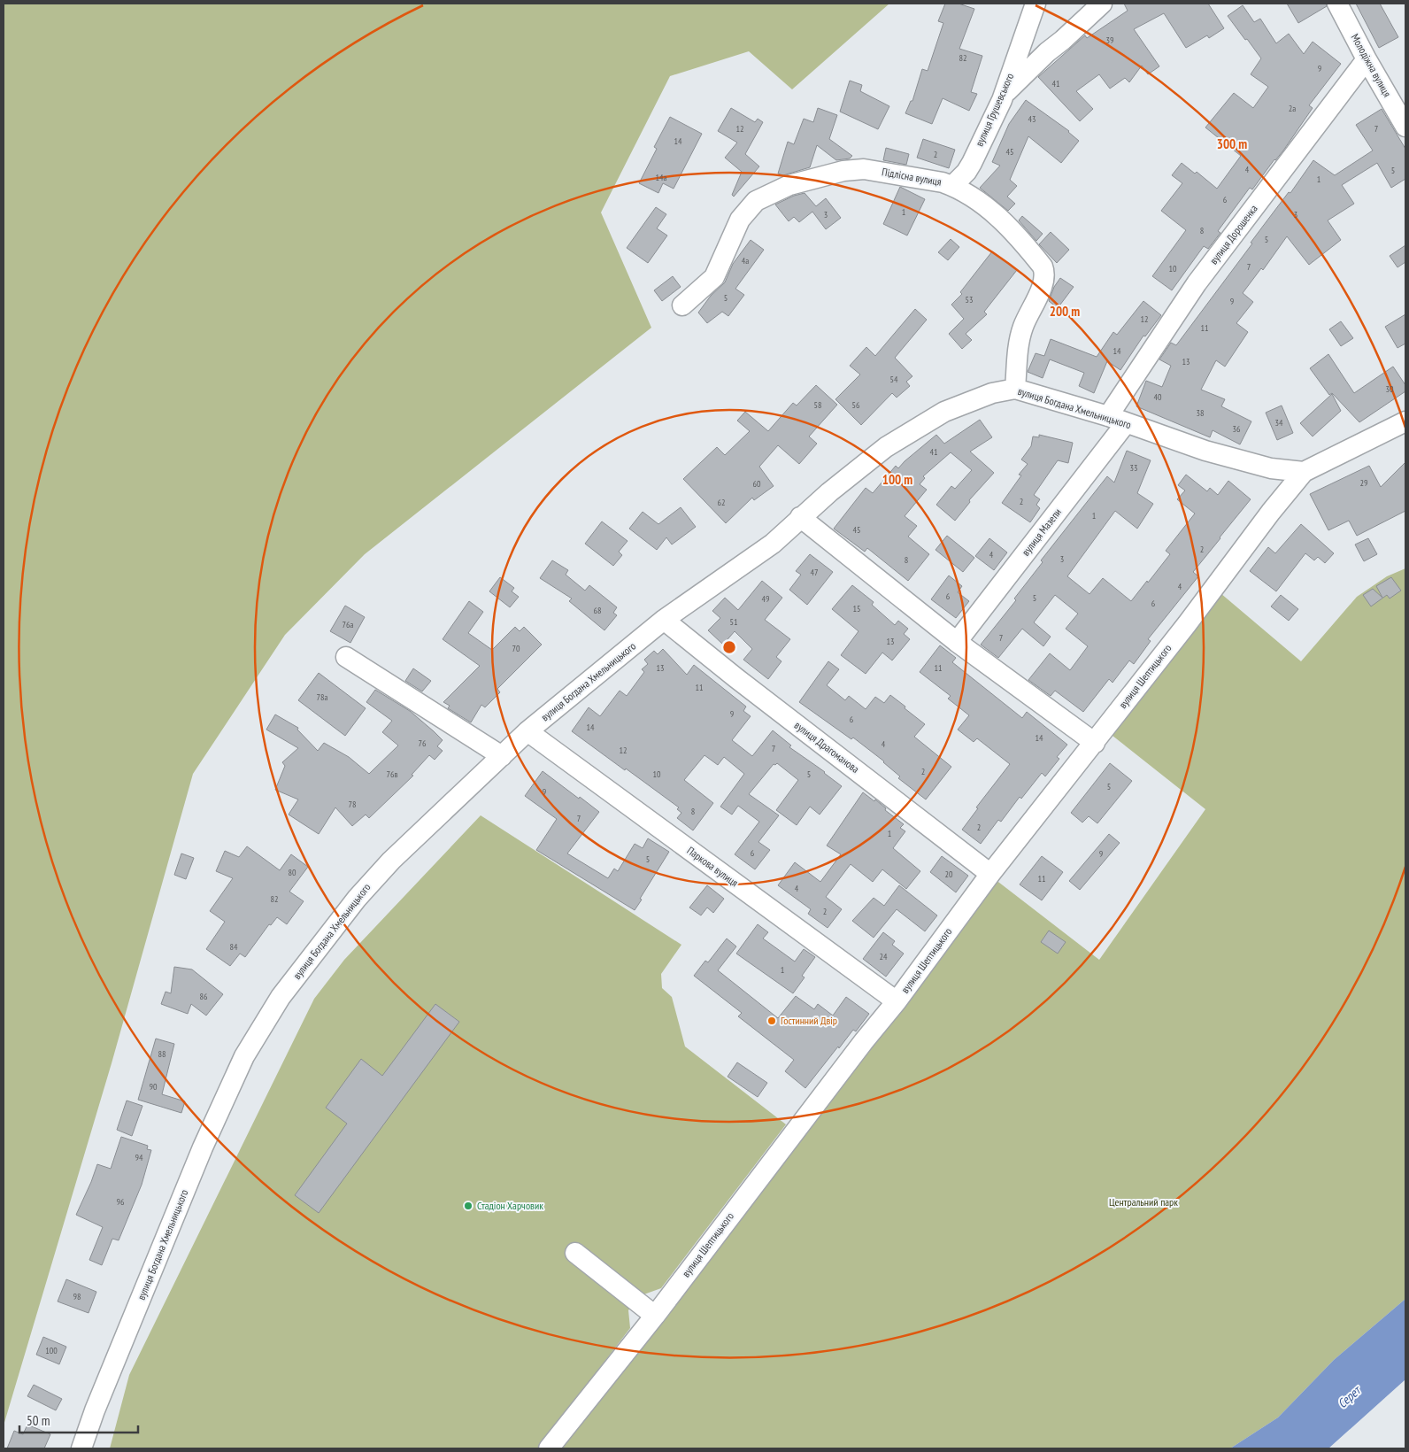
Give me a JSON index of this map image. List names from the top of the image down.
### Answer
{
  "streets": {
    "street": [
      "Молодіжна вулиця",
      "вулиця Грушевського",
      "Підлісна вулиця",
      "вулиця Дорошенка",
      "вулиця Богдана Хмельницького",
      "вулиця Мазепи",
      "вулиця Шептицького",
      "вулиця Драгоманова",
      "Паркова вулиця"
    ]
  },
  "crossings": [
    ["Молодіжна вулиця", "вулиця Дорошенка"],
    ["вулиця Грушевського", "Підлісна вулиця"],
    ["Підлісна вулиця", "вулиця Богдана Хмельницького"],
    ["вулиця Дорошенка", "вулиця Богдана Хмельницького"],
    ["вулиця Дорошенка", "вулиця Мазепи"],
    ["вулиця Богдана Хмельницького", "вулиця Мазепи"],
    ["вулиця Богдана Хмельницького", "вулиця Шептицького"],
    ["вулиця Богдана Хмельницького", "вулиця Драгоманова"],
    ["вулиця Богдана Хмельницького", "Паркова вулиця"],
    ["вулиця Шептицького", "вулиця Драгоманова"],
    ["вулиця Шептицького", "Паркова вулиця"]
  ],
  "water": ["Серет"],
  "parks": ["Центральний парк"],
  "places": ["Гостинний Двір", "Стадіон Харчовик"],
  "house_numbers": [
    "39",
    "82",
    "9",
    "41",
    "2а",
    "43",
    "12",
    "7",
    "14",
    "45",
    "2",
    "4",
    "5",
    "14а",
    "1",
    "6",
    "1",
    "3",
    "3",
    "8",
    "5",
    "4а",
    "7",
    "10",
    "5",
    "53",
    "9",
    "12",
    "11",
    "14",
    "13",
    "54",
    "30",
    "40",
    "58",
    "56",
    "38",
    "34",
    "36",
    "41",
    "33",
    "29",
    "60",
    "2",
    "62",
    "1",
    "45",
    "2",
    "4",
    "3",
    "8",
    "47",
    "4",
    "6",
    "5",
    "49",
    "6",
    "15",
    "68",
    "51",
    "76а",
    "7",
    "13",
    "70",
    "13",
    "11",
    "11",
    "78а",
    "9",
    "6",
    "14",
    "14",
    "76",
    "4",
    "7",
    "12",
    "2",
    "76в",
    "10",
    "5",
    "5",
    "9",
    "78",
    "8",
    "7",
    "2",
    "1",
    "6",
    "9",
    "5",
    "80",
    "20",
    "11",
    "4",
    "82",
    "2",
    "84",
    "24",
    "1",
    "86",
    "88",
    "90",
    "94",
    "96",
    "98",
    "100"
  ],
  "scale_bar": "50 m",
  "rings": ["300 m", "200 m", "100 m"]
}
